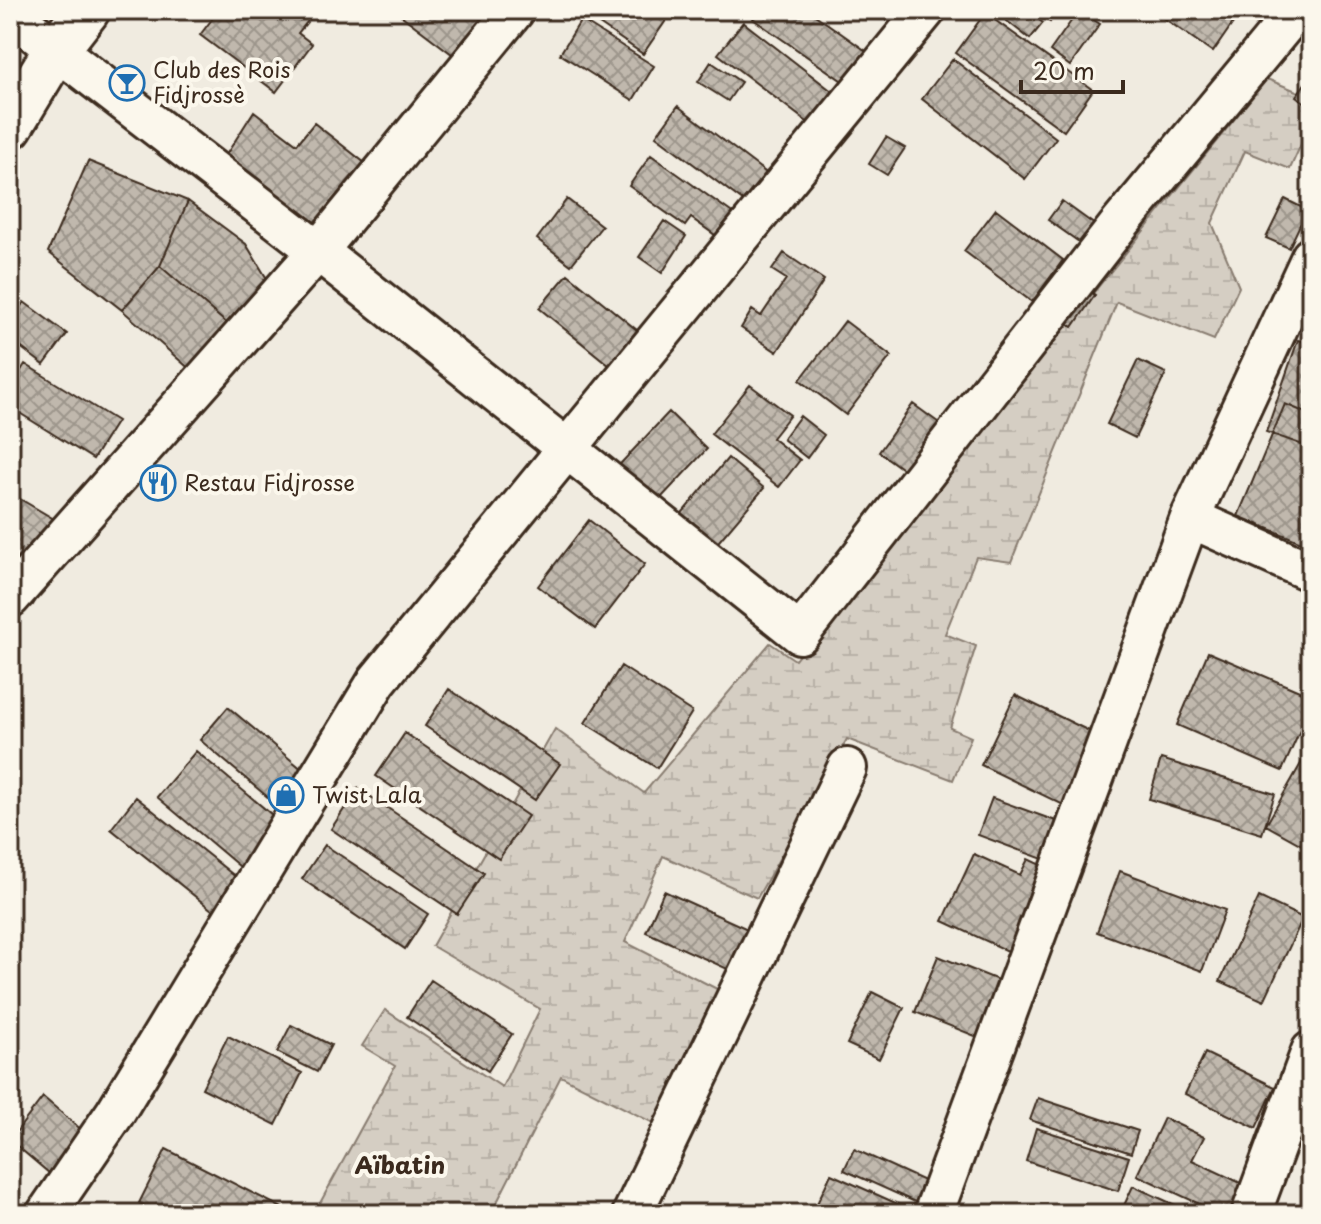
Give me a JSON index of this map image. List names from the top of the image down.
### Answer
{
  "districts": ["Aïbatin"],
  "places": {
    "bar": ["Club des Rois Fidjrossè"],
    "restaurant": ["Restau Fidjrosse"],
    "shop": ["Twist Lala"]
  },
  "scale_bar": "20 m"
}
